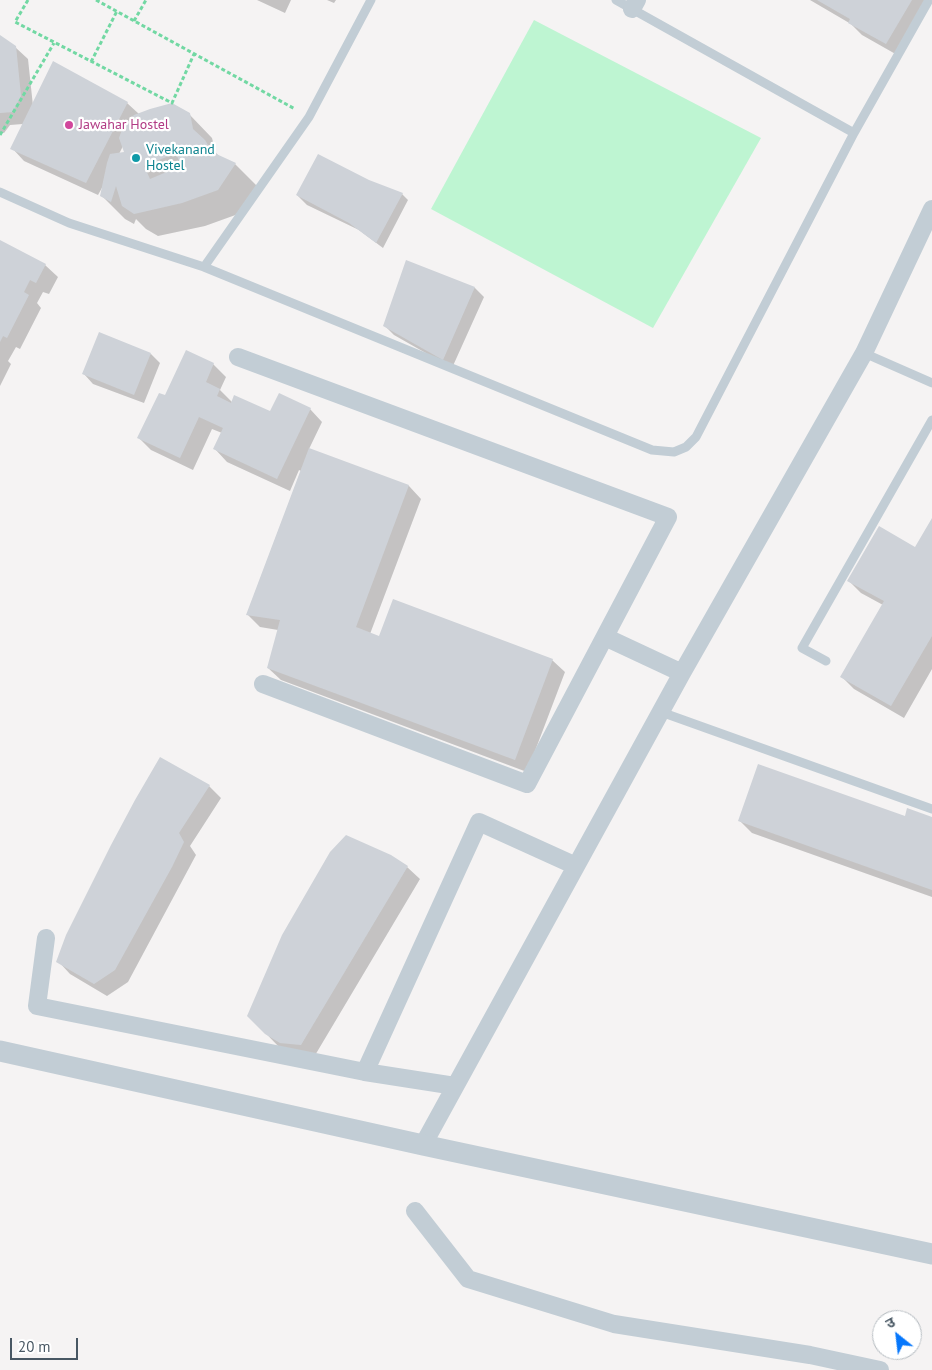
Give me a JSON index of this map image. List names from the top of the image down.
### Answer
{
  "places": ["Jawahar Hostel", "Vivekanand Hostel"],
  "scale_bar": "20 m",
  "north": "top left"
}
